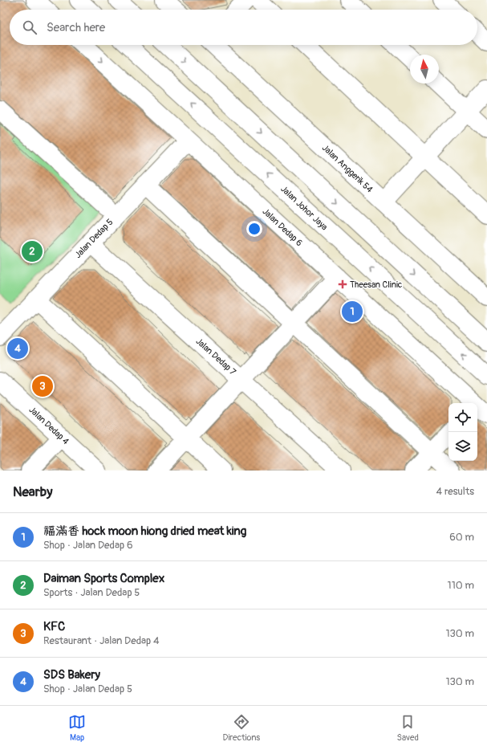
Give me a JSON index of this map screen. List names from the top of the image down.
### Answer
{
  "streets": {
    "street": [
      "Jalan Anggerik 54",
      "Jalan Johor Jaya",
      "Jalan Dedap 6",
      "Jalan Dedap 5",
      "Jalan Dedap 7",
      "Jalan Dedap 4"
    ]
  },
  "crossings": [
    ["Jalan Dedap 6", "Jalan Dedap 5"],
    ["Jalan Dedap 5", "Jalan Dedap 7"]
  ],
  "places": {
    "health": ["Theesan Clinic"]
  },
  "north": "top",
  "page": {
    "search": "Search here",
    "pins": [
      "2",
      "1",
      "4",
      "3"
    ],
    "heading": ["Nearby", "4 results"],
    "list": [
      {
        "mark": "1",
        "name": "福滿香 hock moon hiong dried meat king",
        "note": "Shop · Jalan Dedap 6",
        "value": "60 m"
      },
      {
        "mark": "2",
        "name": "Daiman Sports Complex",
        "note": "Sports · Jalan Dedap 5",
        "value": "110 m"
      },
      {
        "mark": "3",
        "name": "KFC",
        "note": "Restaurant · Jalan Dedap 4",
        "value": "130 m"
      },
      {
        "mark": "4",
        "name": "SDS Bakery",
        "note": "Shop · Jalan Dedap 5",
        "value": "130 m"
      }
    ],
    "nav": ["Map", "Directions", "Saved"]
  }
}
